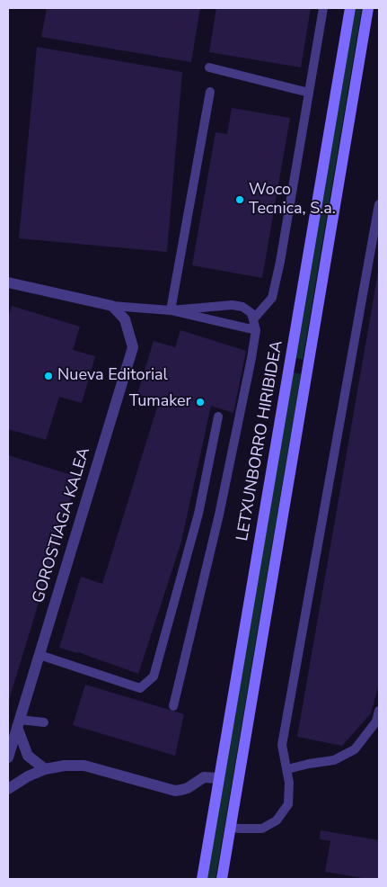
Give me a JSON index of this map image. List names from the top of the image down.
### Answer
{
  "streets": {
    "main road": ["LETXUNBORRO HIRIBIDEA"],
    "street": ["GOROSTIAGA KALEA"]
  },
  "places": ["Woco Tecnica, S.a.", "Nueva Editorial", "Tumaker"]
}
